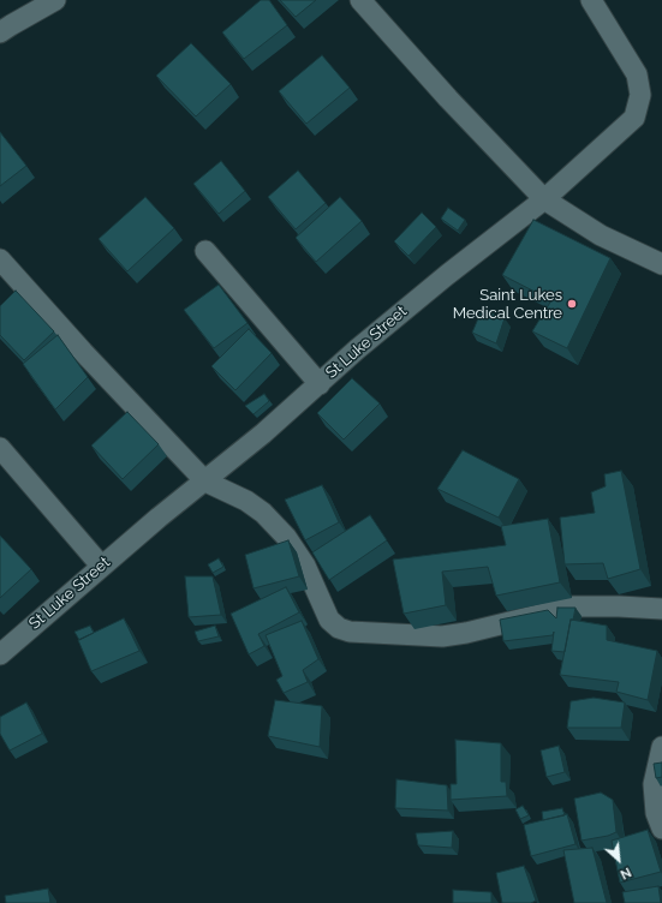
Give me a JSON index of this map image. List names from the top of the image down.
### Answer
{
  "streets": {
    "street": ["St Luke Street"]
  },
  "places": ["Saint Lukes Medical Centre"],
  "north": "bottom right"
}
